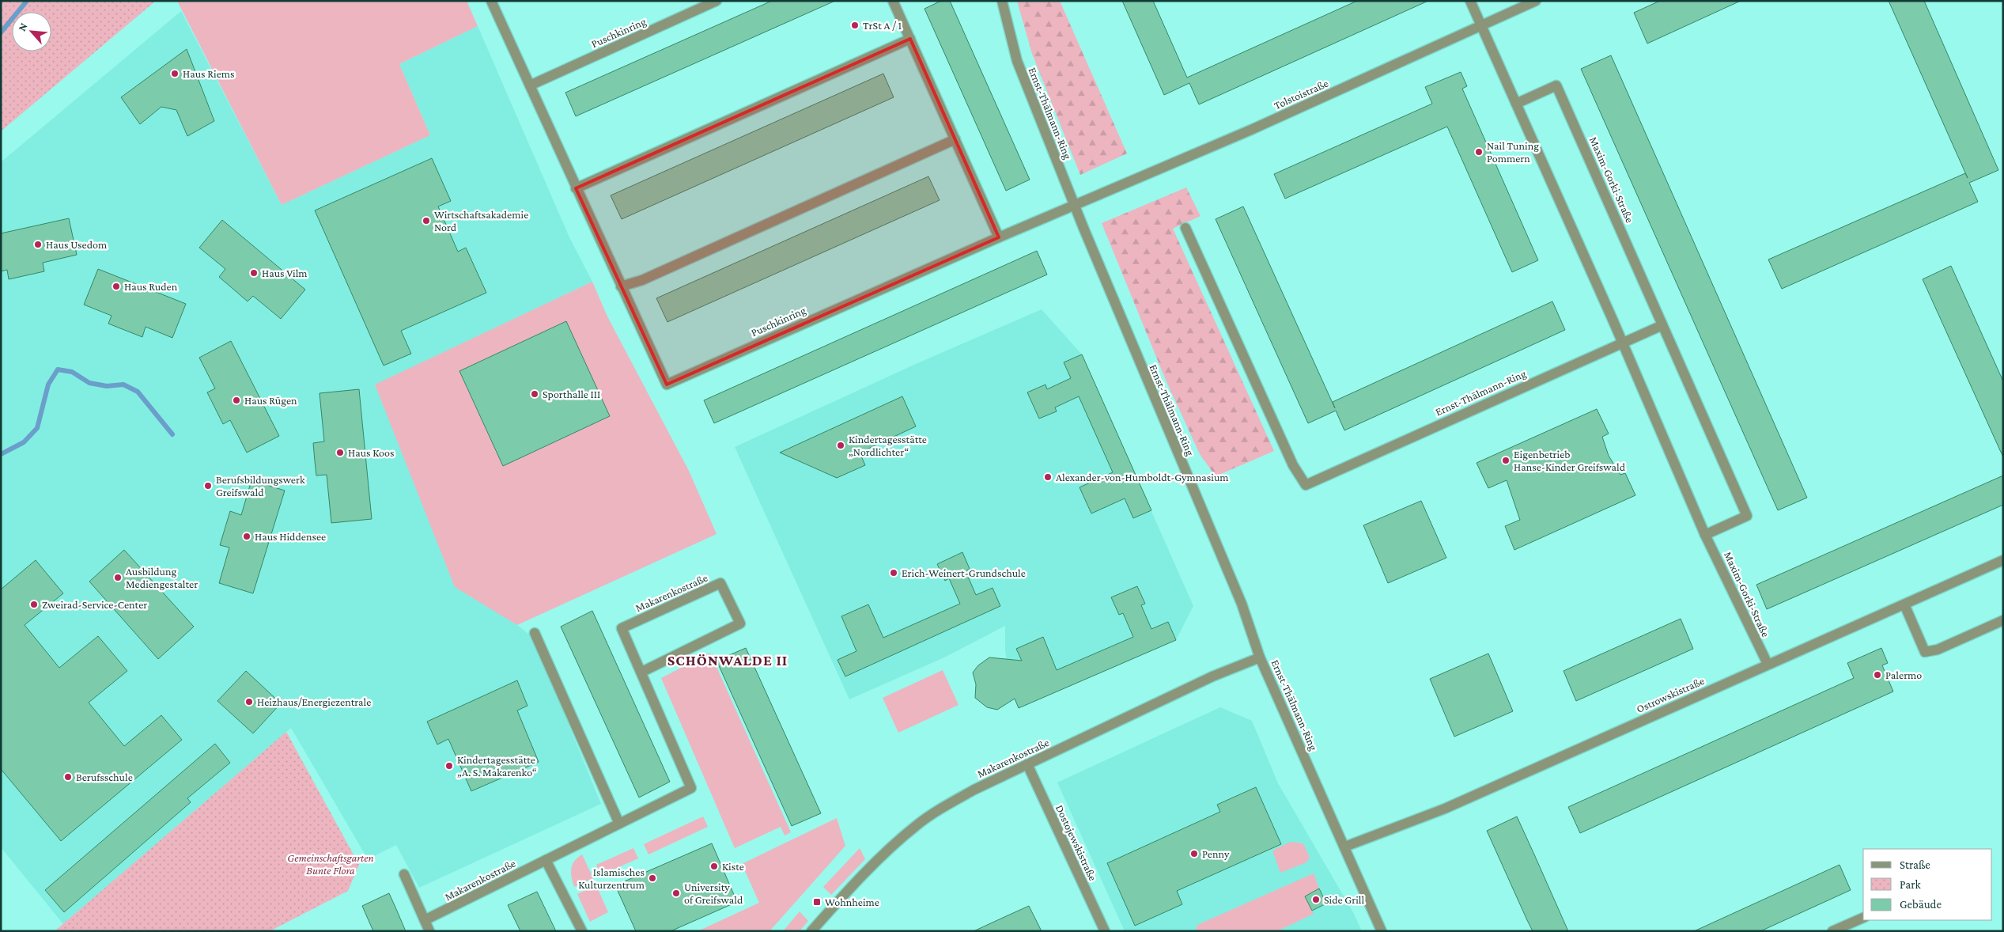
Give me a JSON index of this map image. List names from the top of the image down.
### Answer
{
  "streets": {
    "street": [
      "Puschkinring",
      "Tolstoistraße",
      "Ernst-Thälmann-Ring",
      "Maxim-Gorki-Straße",
      "Makarenkostraße",
      "Ostrowskistraße",
      "Dostojewskistraße"
    ]
  },
  "crossings": [
    ["Puschkinring", "Tolstoistraße"],
    ["Puschkinring", "Ernst-Thälmann-Ring"],
    ["Tolstoistraße", "Ernst-Thälmann-Ring"],
    ["Tolstoistraße", "Maxim-Gorki-Straße"],
    ["Ernst-Thälmann-Ring", "Maxim-Gorki-Straße"],
    ["Ernst-Thälmann-Ring", "Makarenkostraße"],
    ["Ernst-Thälmann-Ring", "Ostrowskistraße"],
    ["Maxim-Gorki-Straße", "Ostrowskistraße"],
    ["Makarenkostraße", "Dostojewskistraße"]
  ],
  "districts": ["SCHÖNWALDE II"],
  "parks": ["Gemeinschaftsgarten Bunte Flora"],
  "places": {
    "other": [
      "TrSt A / 1",
      "Haus Riems",
      "Nail Tuning Pommern",
      "Wirtschaftsakademie Nord",
      "Haus Usedom",
      "Haus Vilm",
      "Haus Ruden",
      "Sporthalle III",
      "Haus Rügen",
      "Kindertagesstätte „Nordlichter“",
      "Haus Koos",
      "Eigenbetrieb Hanse-Kinder Greifswald",
      "Alexander-von-Humboldt-Gymnasium",
      "Berufsbildungswerk Greifswald",
      "Haus Hiddensee",
      "Erich-Weinert-Grundschule",
      "Ausbildung Mediengestalter",
      "Zweirad-Service-Center",
      "Palermo",
      "Heizhaus/Energiezentrale",
      "Kindertagesstätte „A. S. Makarenko“",
      "Berufsschule",
      "Penny",
      "Kiste",
      "Islamisches Kulturzentrum",
      "University of Greifswald",
      "Side Grill"
    ],
    "transit": ["Wohnheime"]
  },
  "legend": ["Straße", "Park", "Gebäude"],
  "north": "top left"
}
